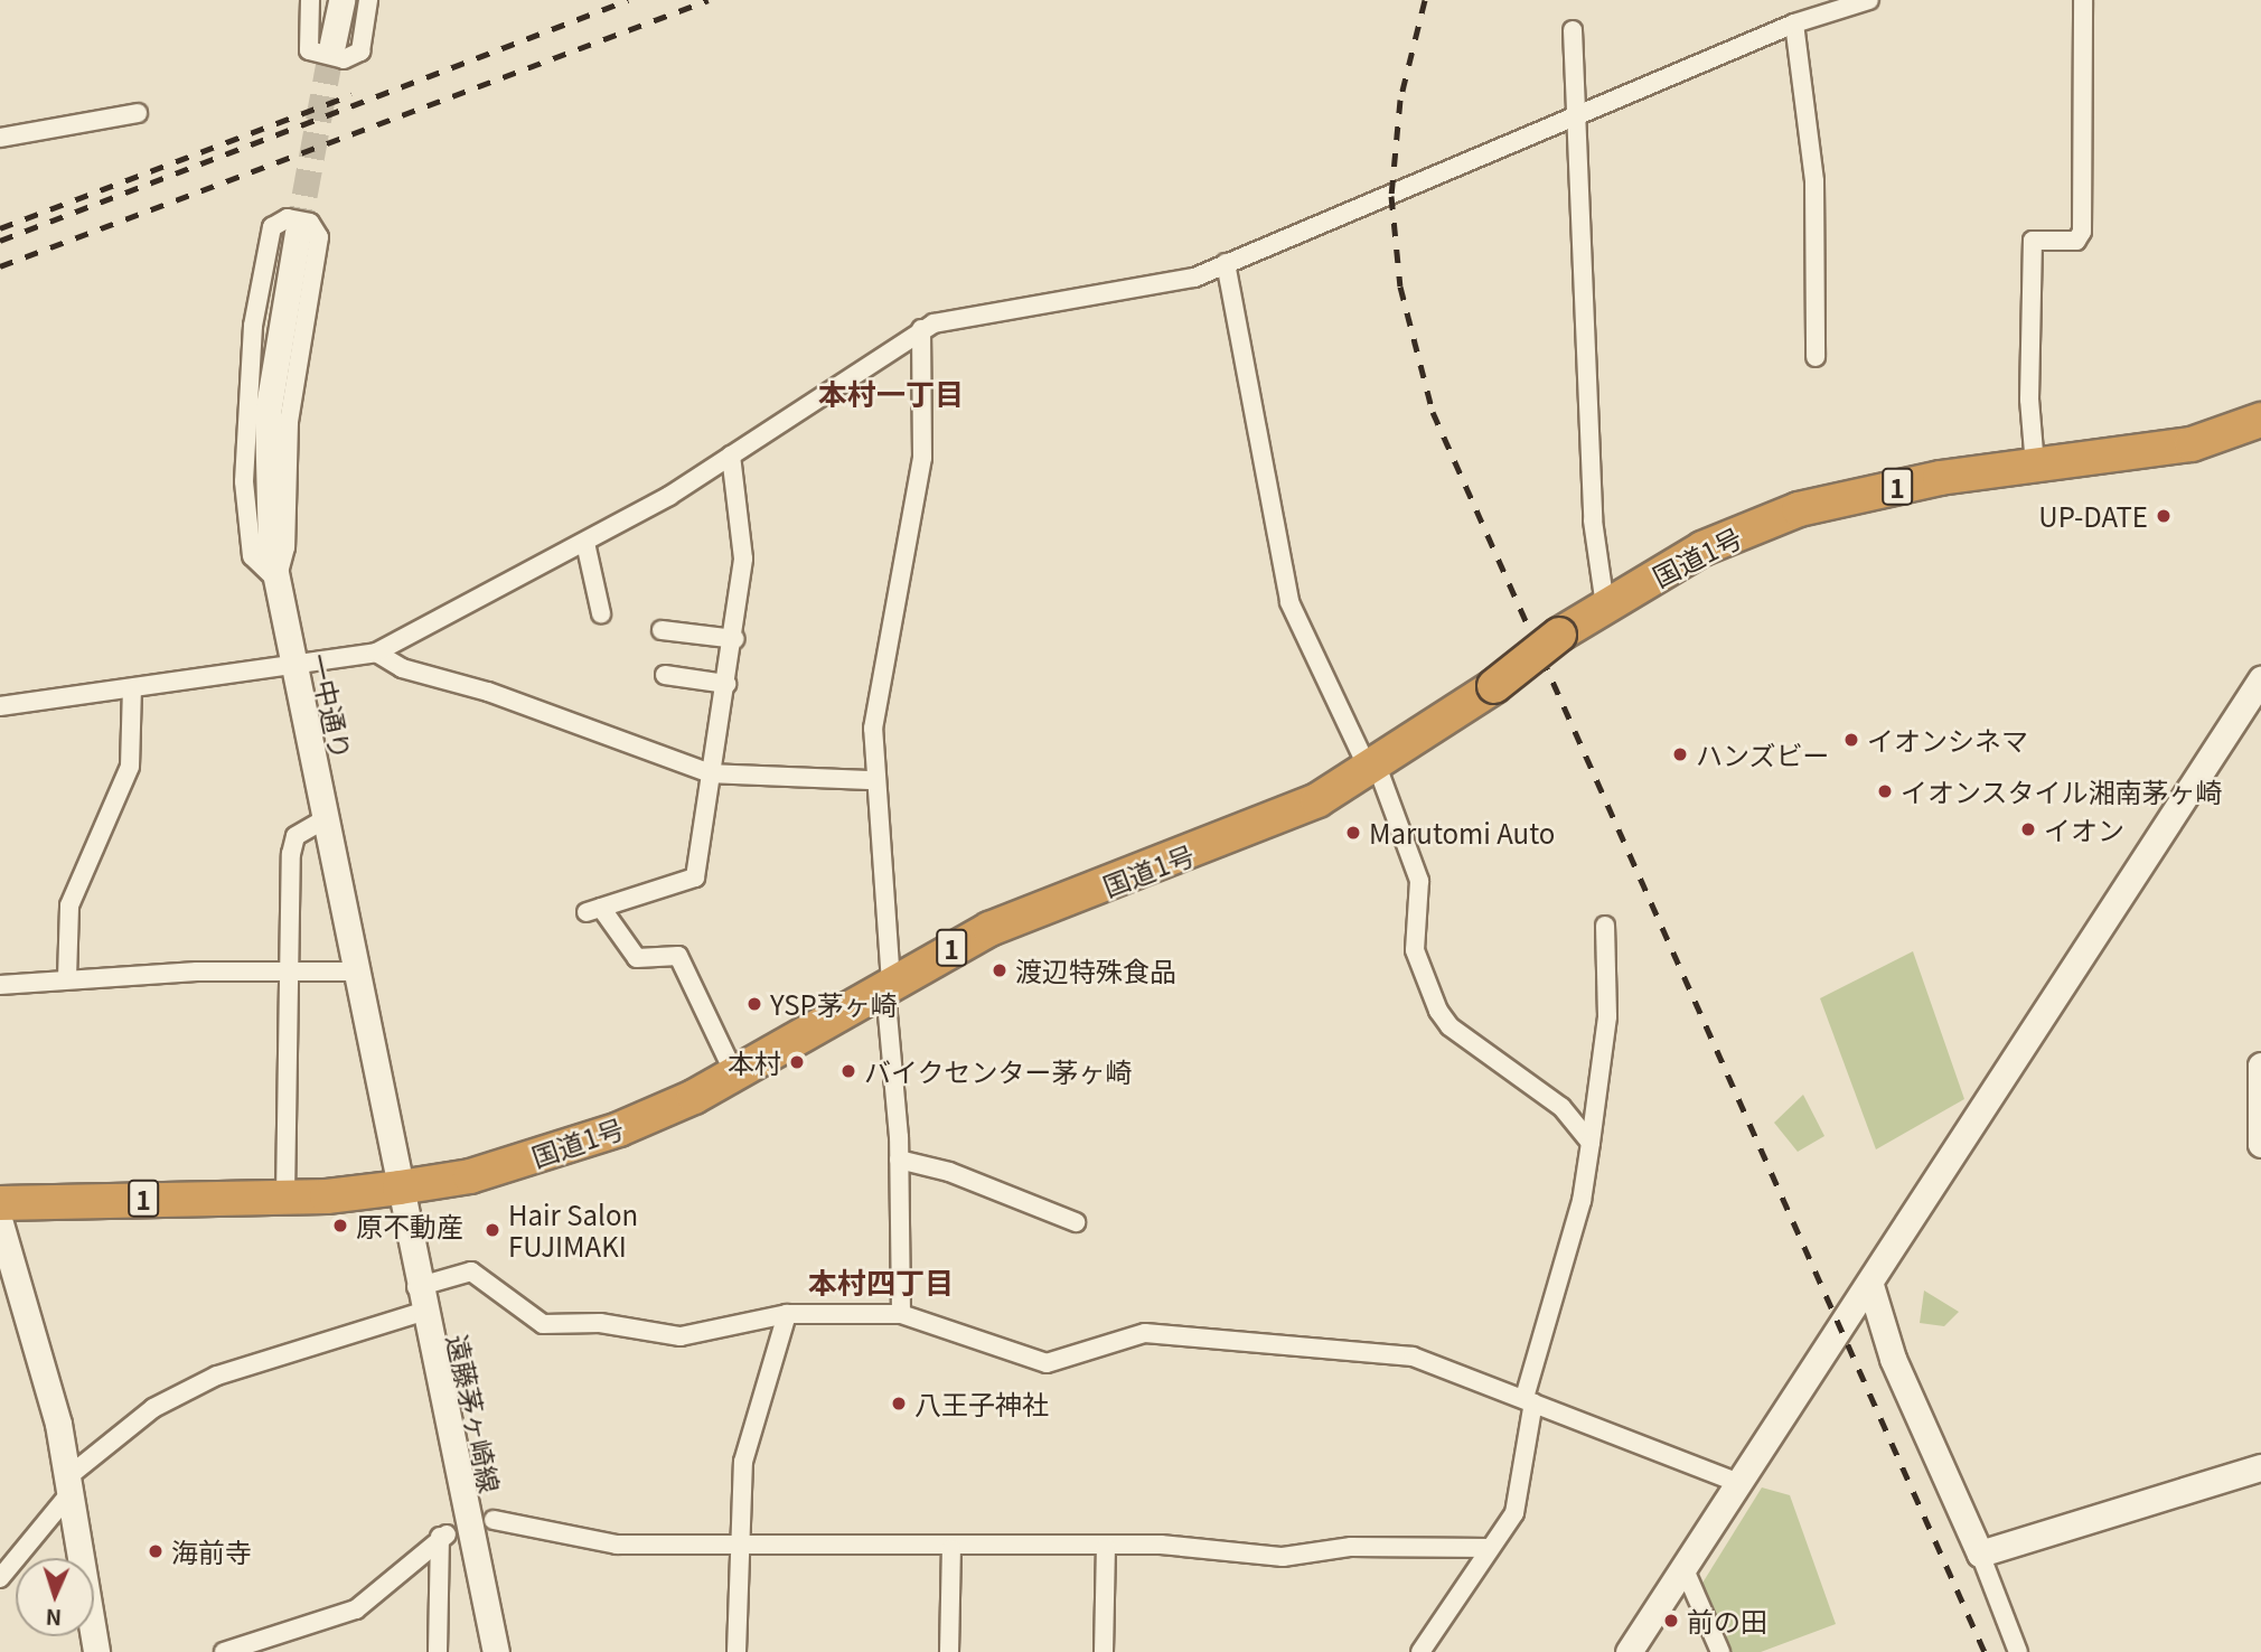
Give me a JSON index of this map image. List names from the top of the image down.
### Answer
{
  "streets": {
    "highway": ["1", "国道1号"],
    "street": ["一中通り", "遠藤茅ヶ崎線"]
  },
  "crossings": [
    ["国道1号", "一中通り"],
    ["国道1号", "遠藤茅ヶ崎線"],
    ["一中通り", "遠藤茅ヶ崎線"]
  ],
  "districts": ["本村一丁目", "本村四丁目"],
  "places": [
    "UP-DATE",
    "イオンシネマ",
    "ハンズビー",
    "イオンスタイル湘南茅ヶ崎",
    "イオン",
    "Marutomi Auto",
    "渡辺特殊食品",
    "YSP茅ヶ崎",
    "本村",
    "バイクセンター茅ヶ崎",
    "原不動産",
    "Hair Salon FUJIMAKI",
    "八王子神社",
    "海前寺",
    "前の田"
  ],
  "north": "bottom"
}
